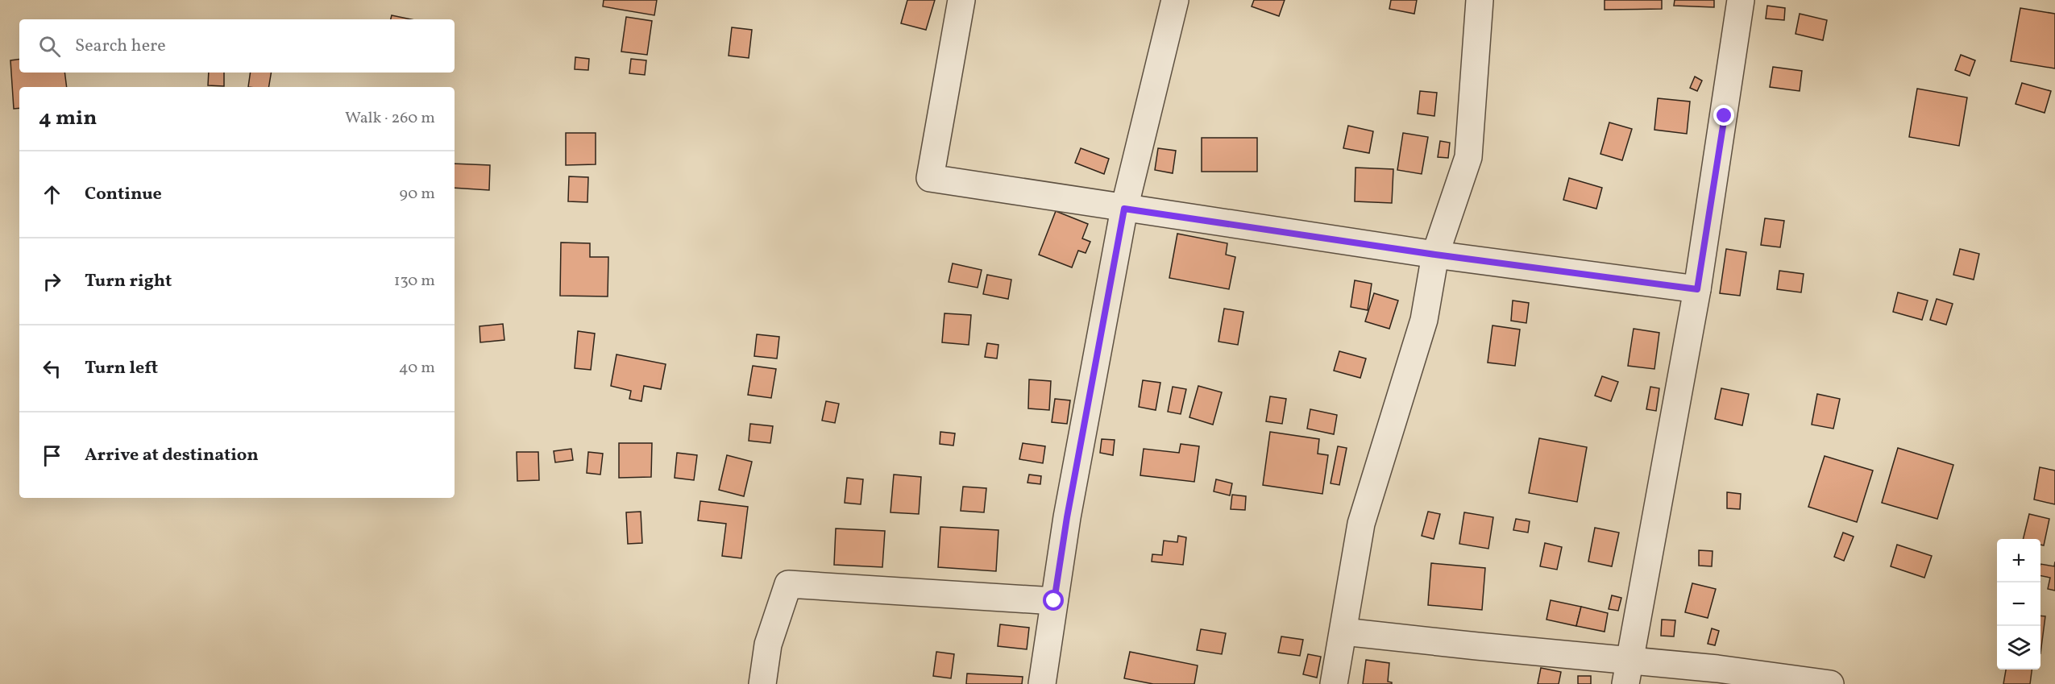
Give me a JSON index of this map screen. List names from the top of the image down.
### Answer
{
  "page": {
    "search": "Search here",
    "heading": ["4 min", "Walk · 260 m"],
    "list": [
      ["Continue", "90 m"],
      ["Turn right", "130 m"],
      ["Turn left", "40 m"],
      "Arrive at destination"
    ],
    "map_buttons": ["+", "−"]
  }
}
